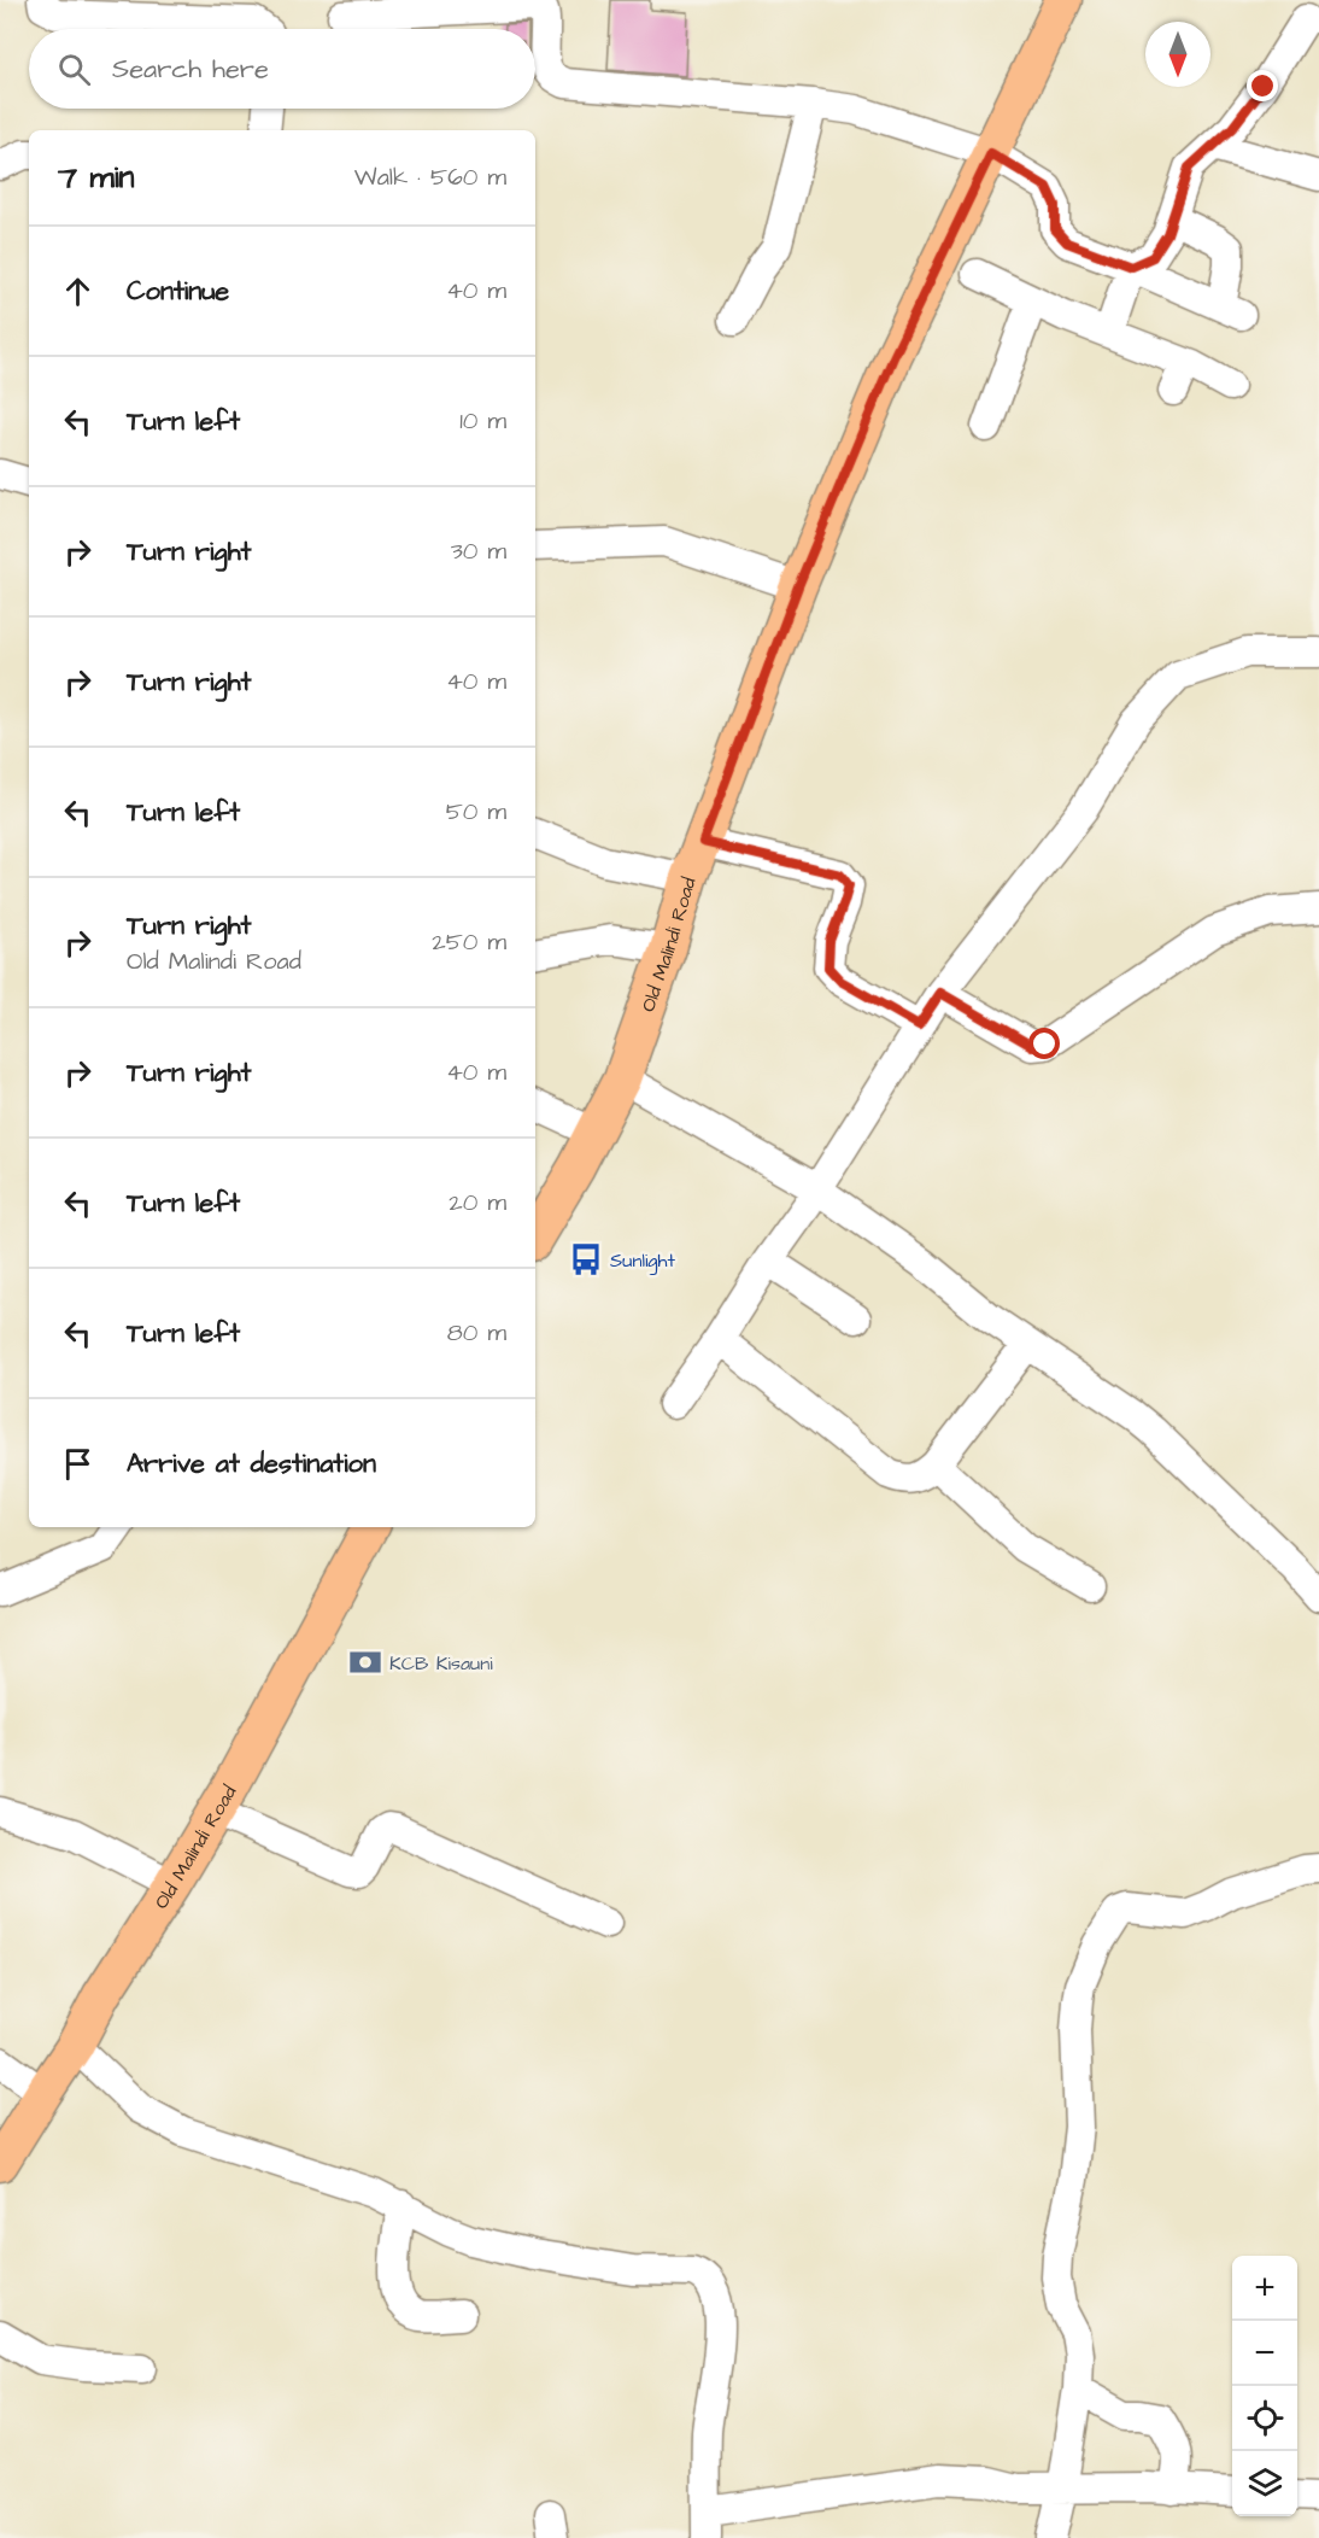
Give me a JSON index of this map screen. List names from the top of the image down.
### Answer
{
  "streets": {
    "main road": ["Old Malindi Road"]
  },
  "places": {
    "bus stop": ["Sunlight"],
    "bank": ["KCB Kisauni"]
  },
  "north": "bottom",
  "page": {
    "search": "Search here",
    "heading": ["7 min", "Walk · 560 m"],
    "list": [
      ["Continue", "40 m"],
      ["Turn left", "10 m"],
      ["Turn right", "30 m"],
      ["Turn right", "40 m"],
      ["Turn left", "50 m"],
      ["Turn right", "Old Malindi Road", "250 m"],
      ["Turn right", "40 m"],
      ["Turn left", "20 m"],
      ["Turn left", "80 m"],
      "Arrive at destination"
    ],
    "map_buttons": ["+", "−"]
  }
}
